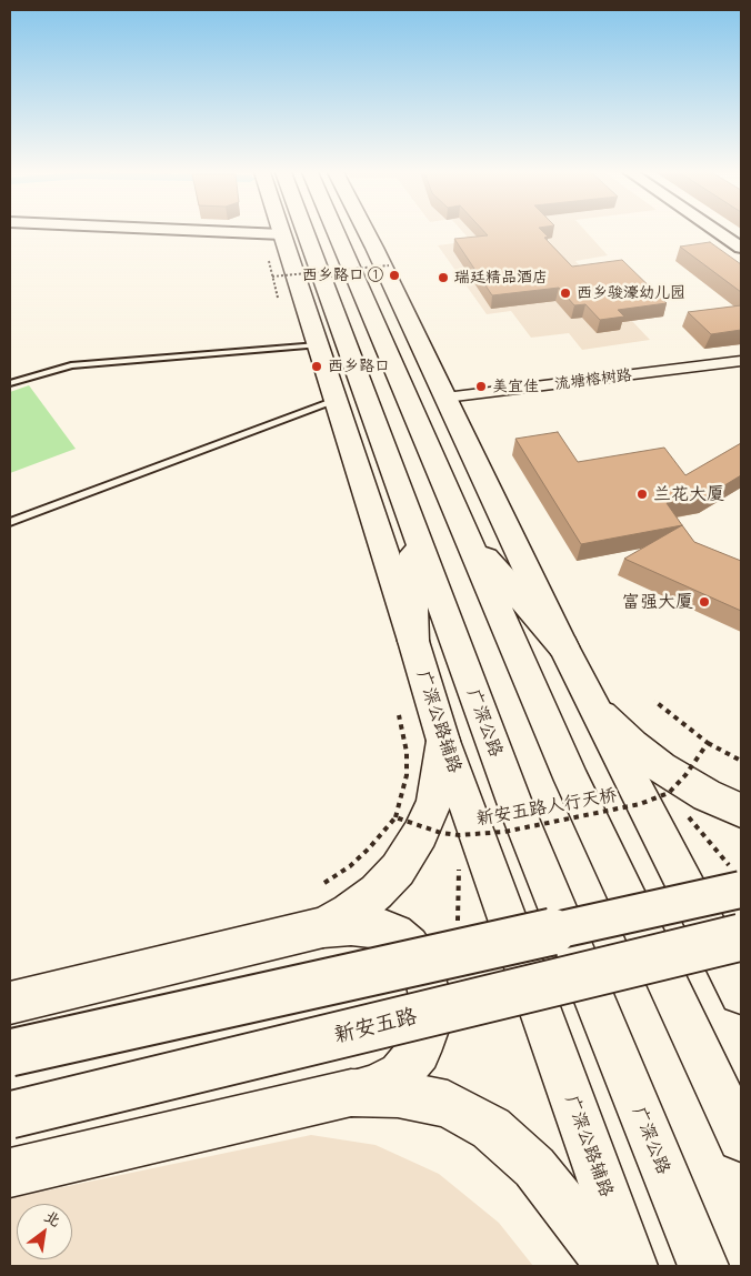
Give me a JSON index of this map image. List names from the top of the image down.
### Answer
{
  "streets": {
    "main road": ["广深公路辅路", "广深公路", "新安五路"],
    "street": ["流塘榕树路"],
    "path": ["新安五路人行天桥"]
  },
  "places": [
    "西乡路口 ①",
    "瑞廷精品酒店",
    "西乡骏濠幼儿园",
    "西乡路口",
    "美宜佳",
    "兰花大厦",
    "富强大厦"
  ],
  "north": "top right"
}
